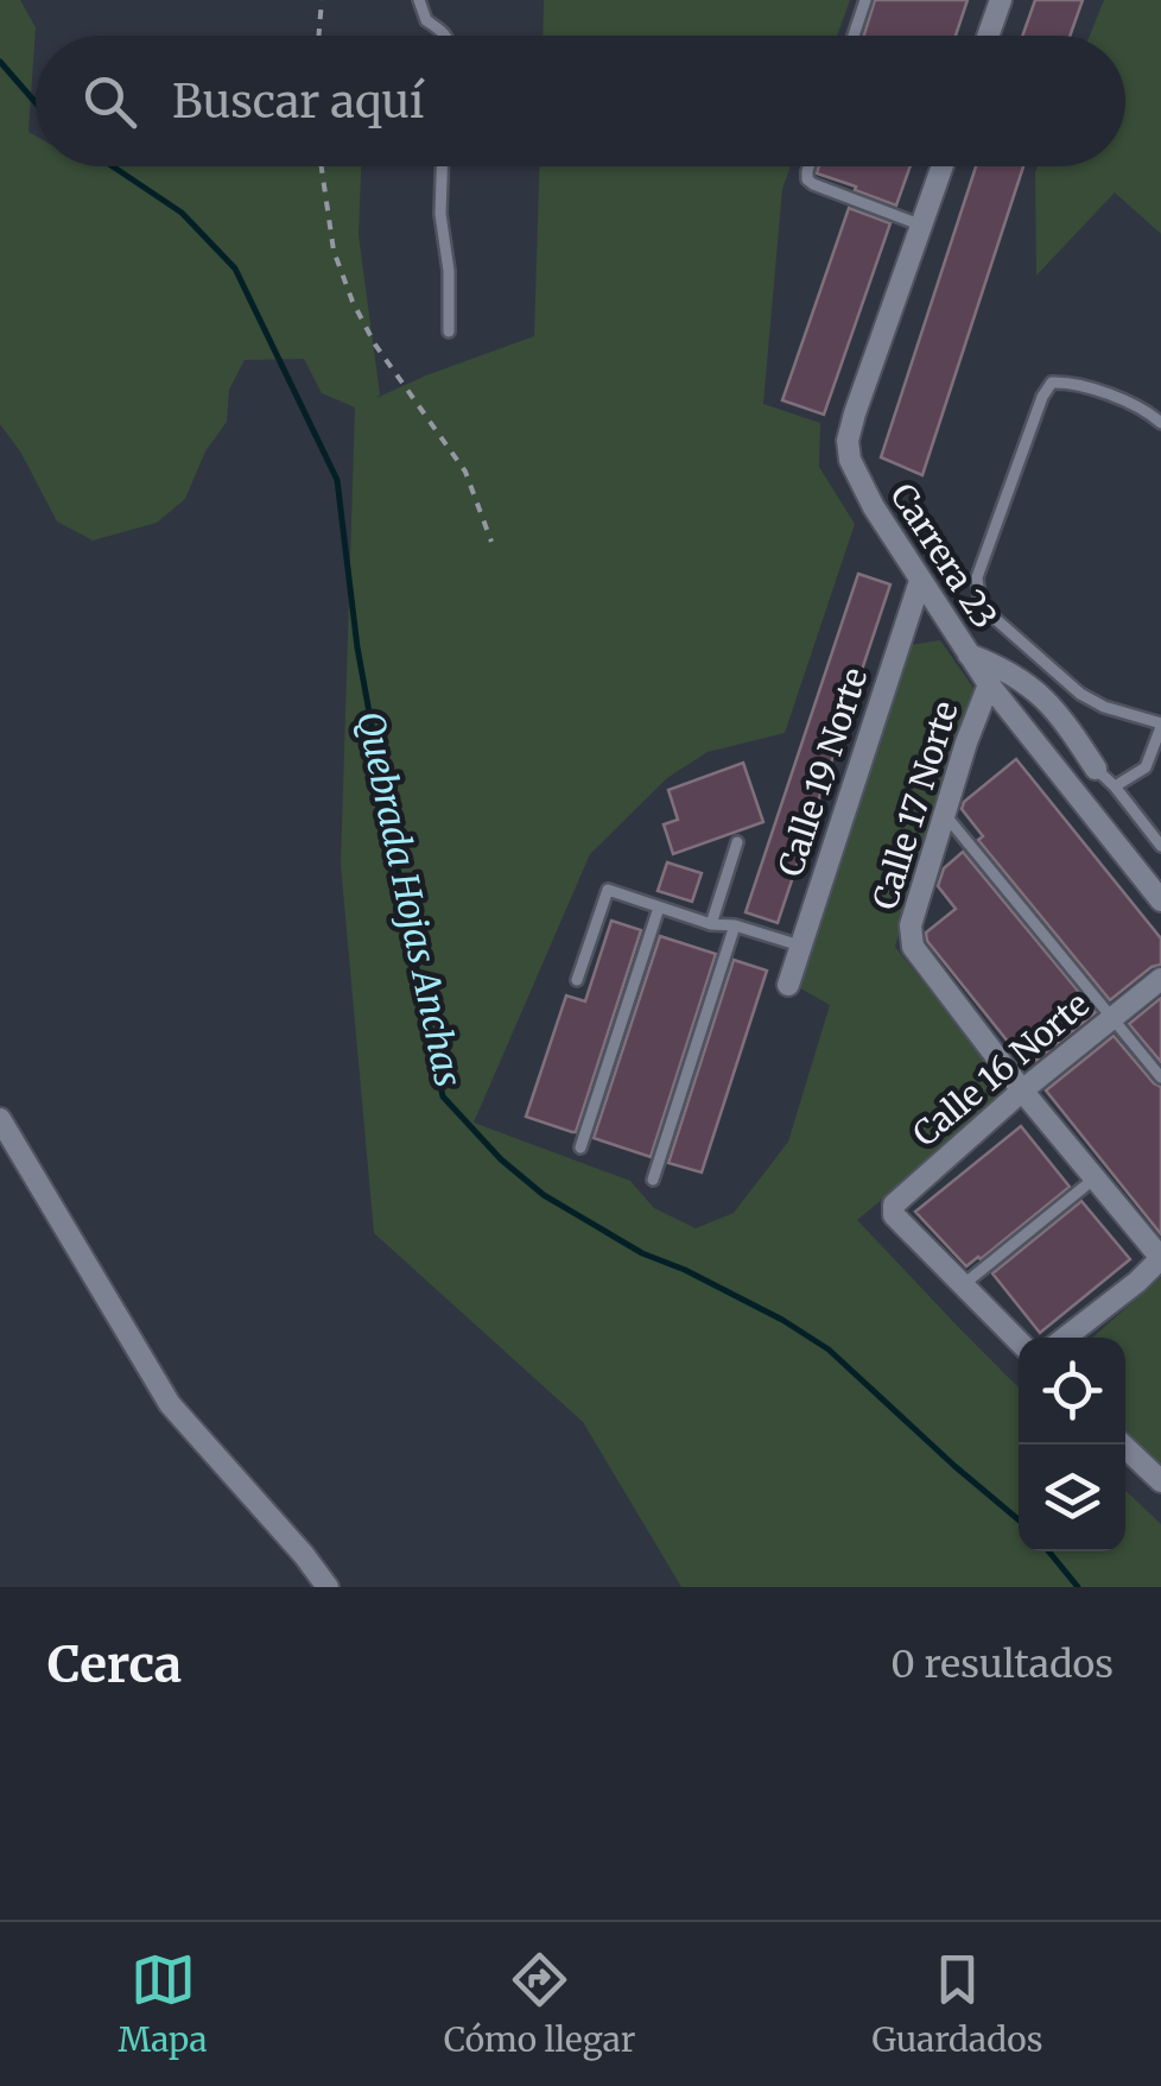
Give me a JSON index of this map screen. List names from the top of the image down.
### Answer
{
  "streets": {
    "street": [
      "Carrera 23",
      "Calle 19 Norte",
      "Calle 17 Norte",
      "Calle 16 Norte"
    ]
  },
  "crossings": [
    ["Carrera 23", "Calle 19 Norte"],
    ["Carrera 23", "Calle 17 Norte"],
    ["Calle 17 Norte", "Calle 16 Norte"]
  ],
  "water": ["Quebrada Hojas Anchas"],
  "page": {
    "search": "Buscar aquí",
    "heading": ["Cerca", "0 resultados"],
    "nav": ["Mapa", "Cómo llegar", "Guardados"]
  }
}
